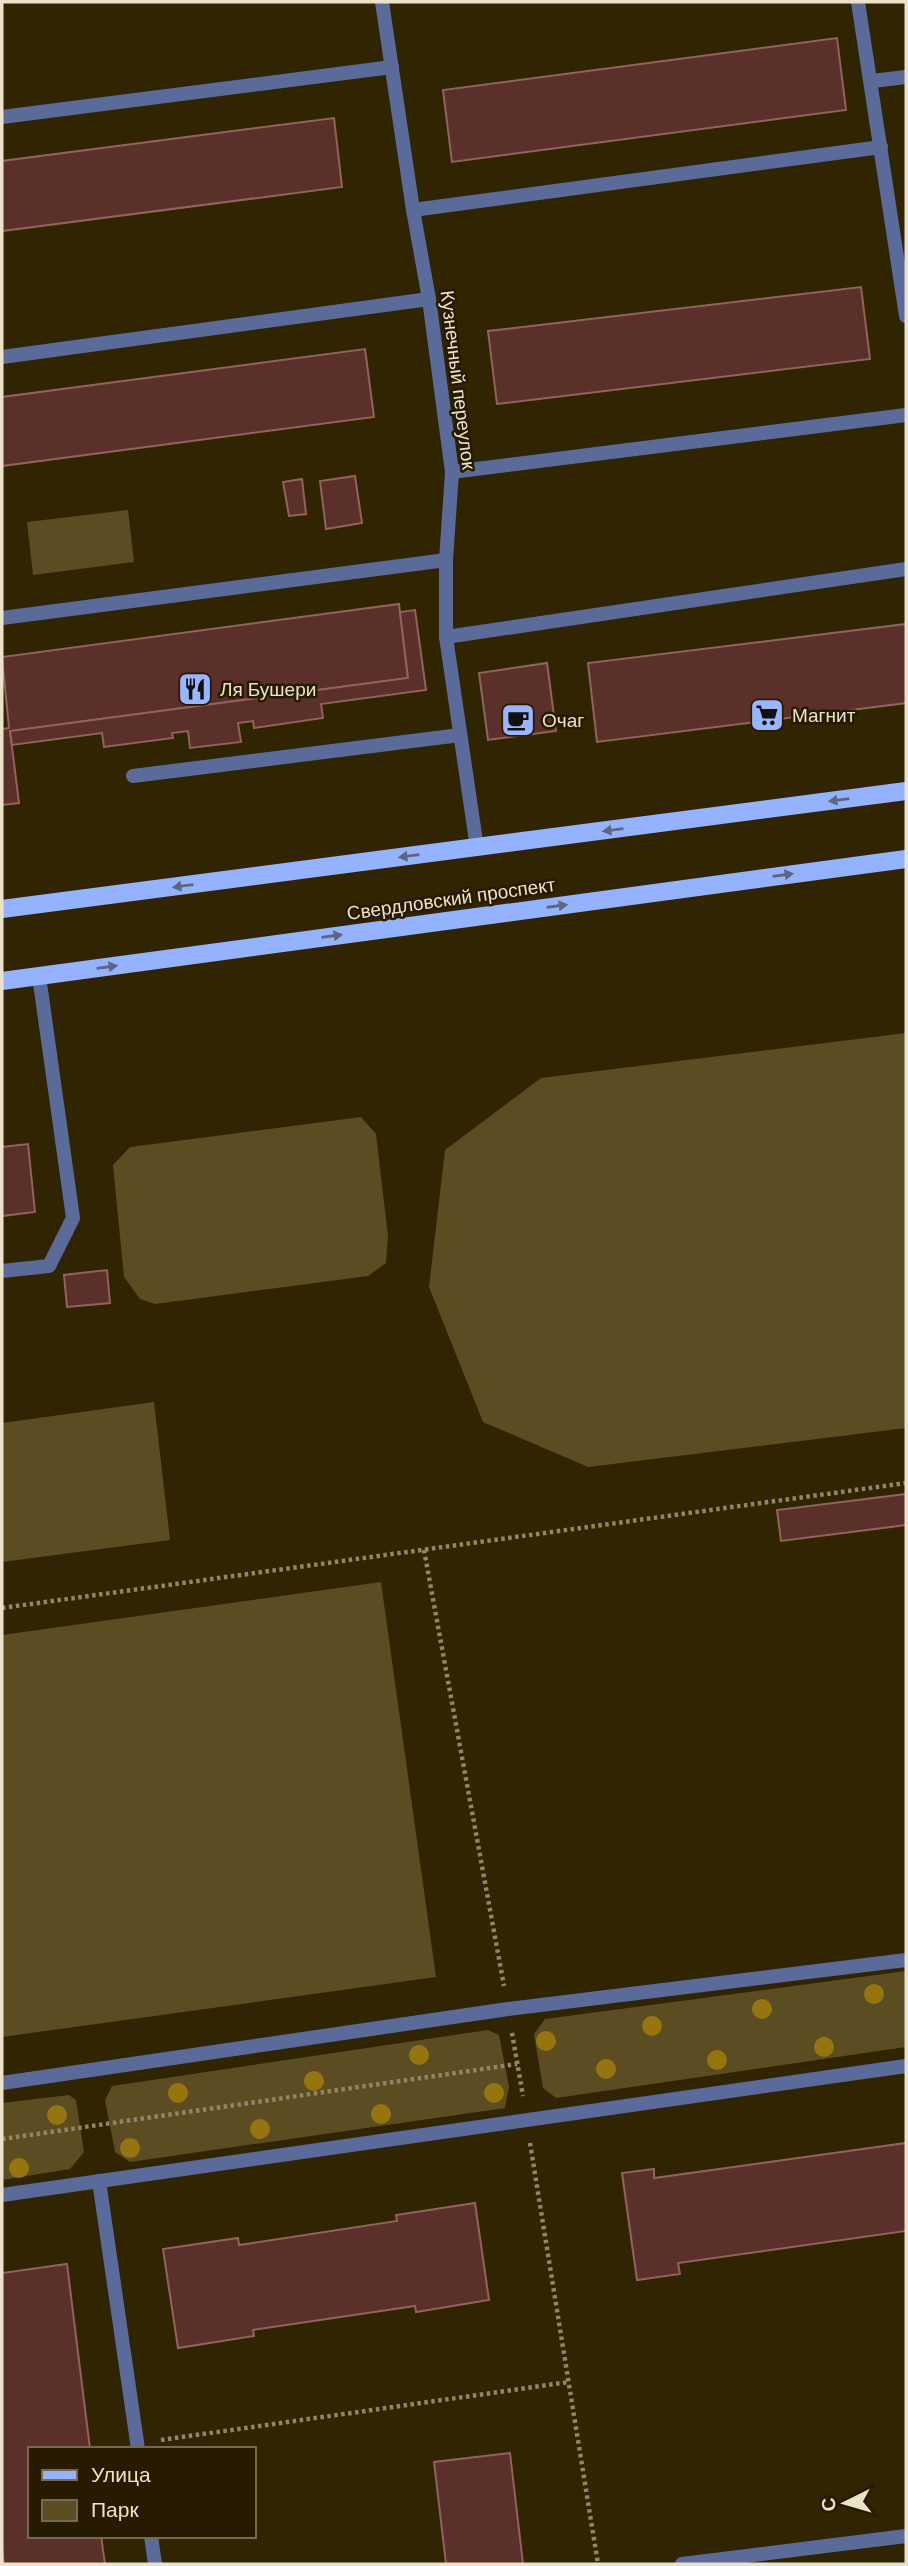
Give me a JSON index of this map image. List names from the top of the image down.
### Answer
{
  "streets": {
    "main road": ["Свердловский проспект"],
    "street": ["Кузнечный переулок"]
  },
  "places": {
    "restaurant": ["Ля Бушери"],
    "supermarket": ["Магнит"],
    "cafe": ["Очаг"]
  },
  "legend": ["Улица", "Парк"],
  "north": "left"
}
